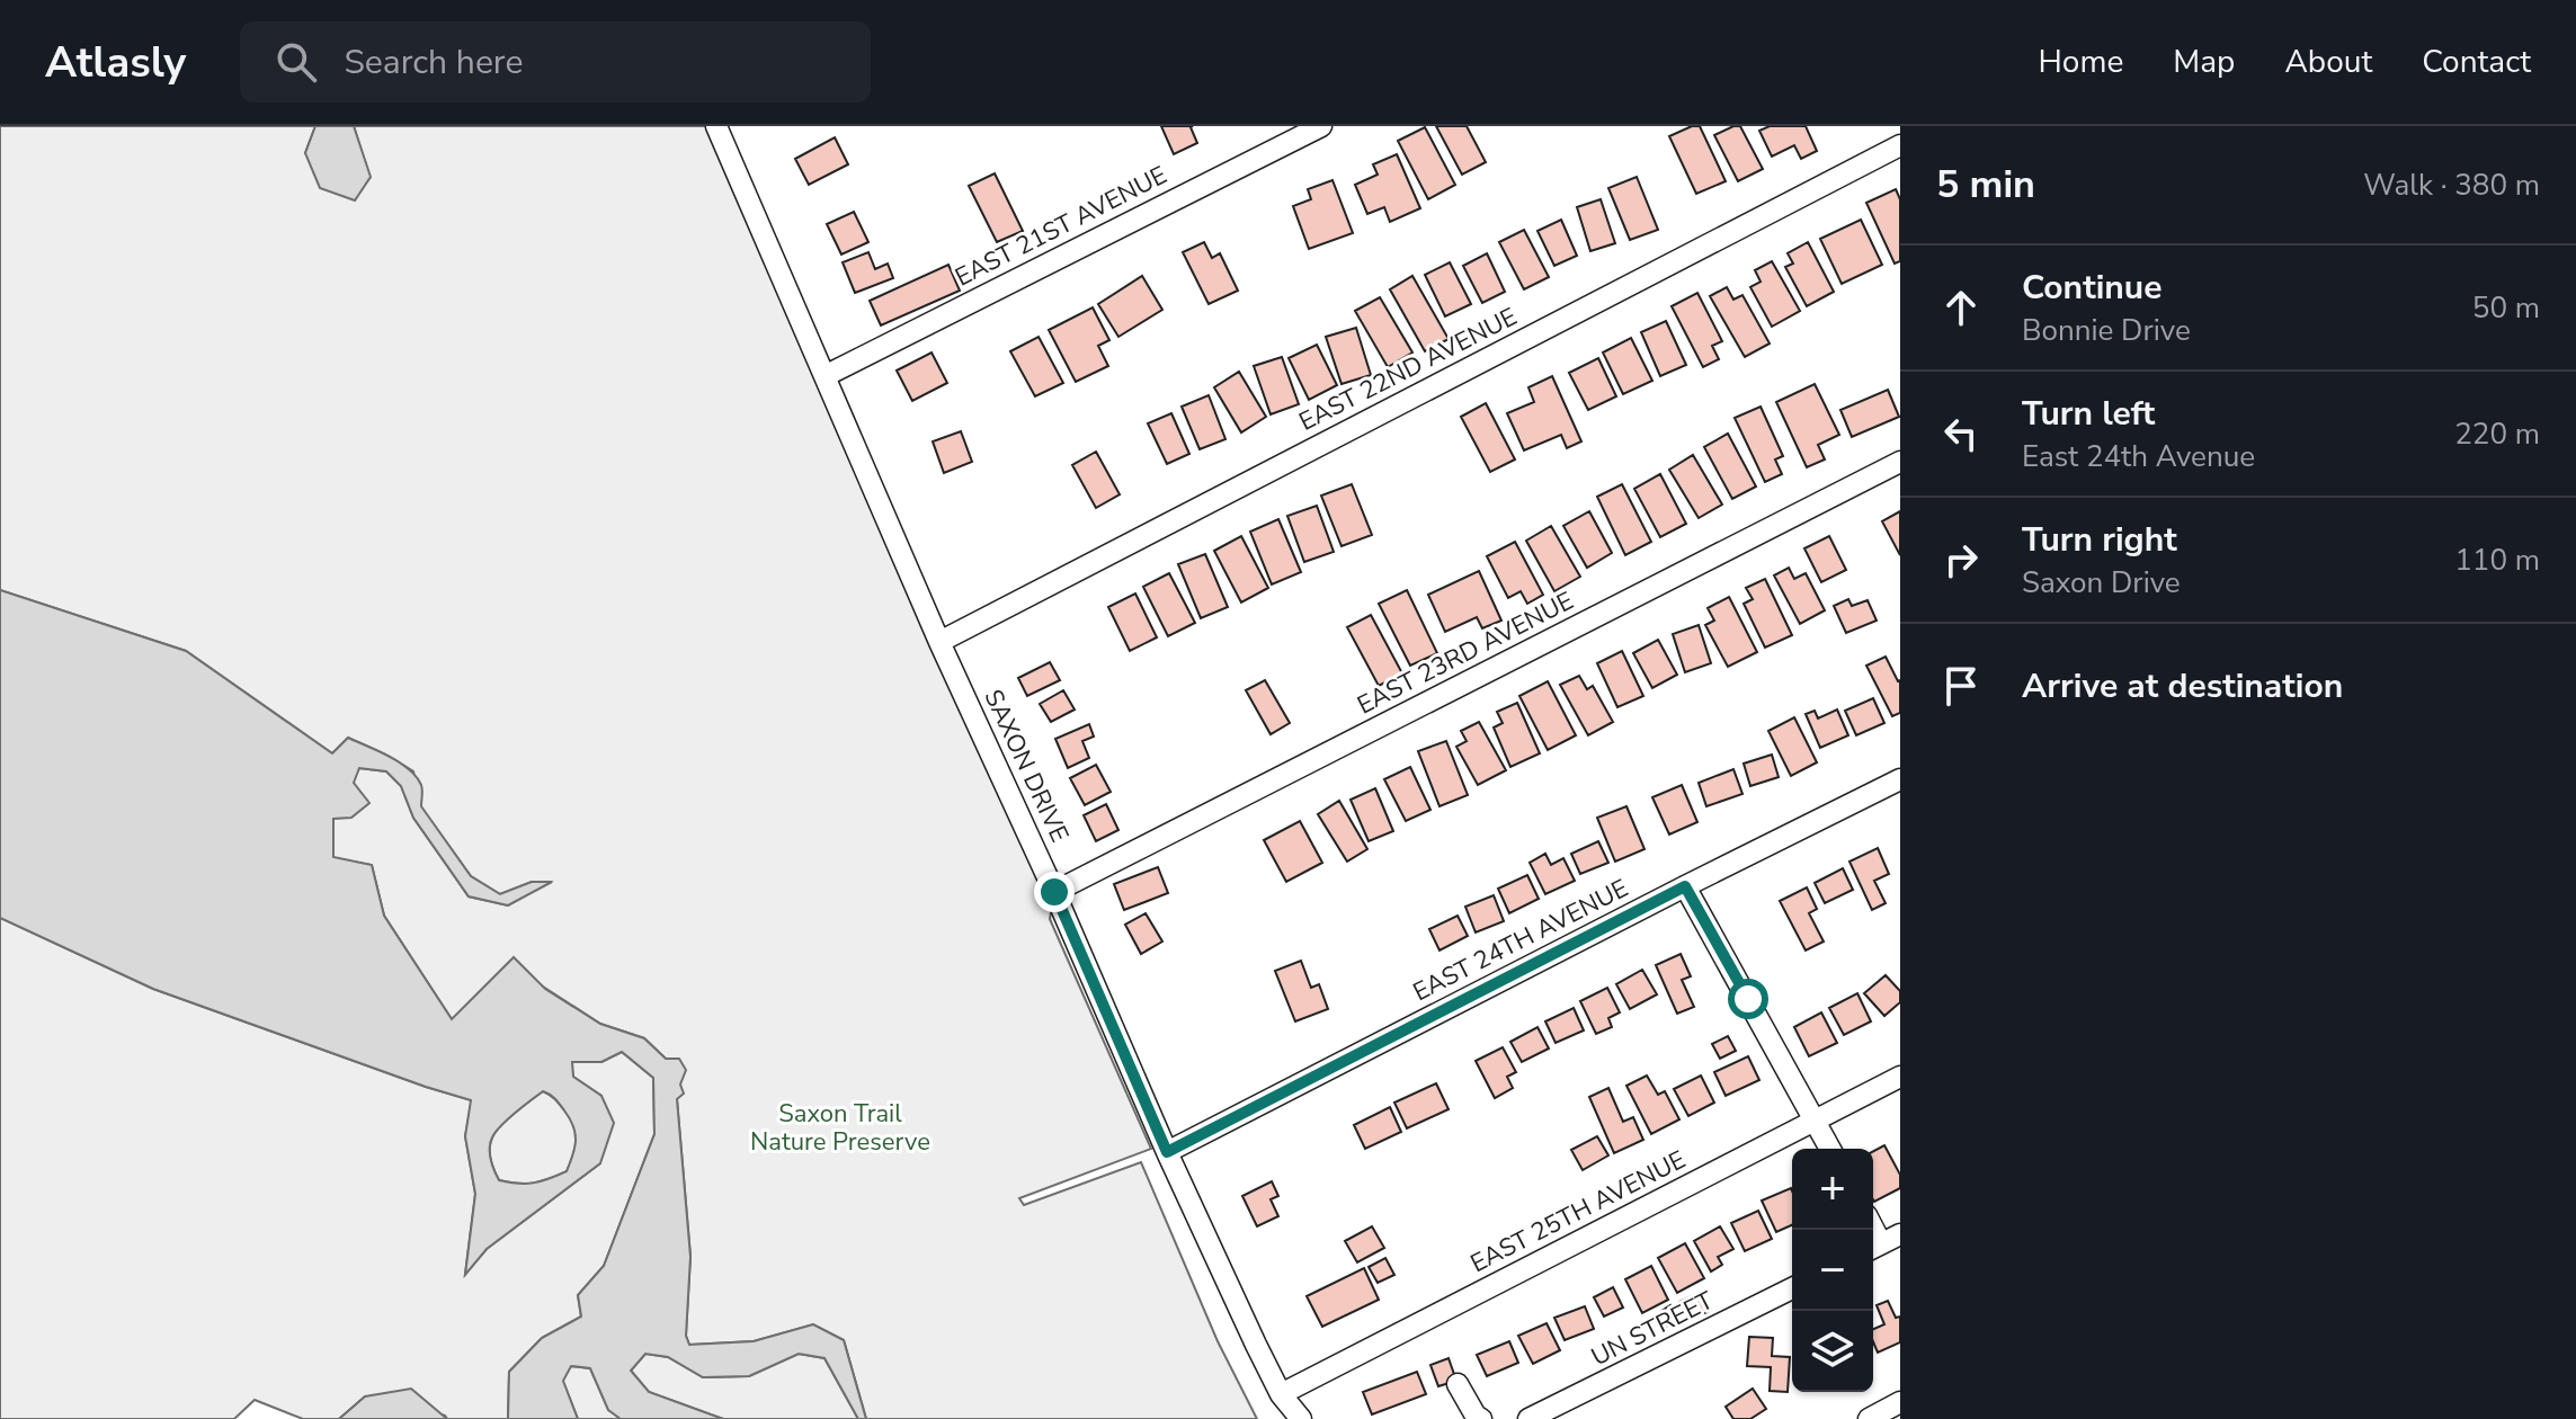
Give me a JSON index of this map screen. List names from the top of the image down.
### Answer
{
  "streets": {
    "street": [
      "EAST 21ST AVENUE",
      "EAST 22ND AVENUE",
      "EAST 23RD AVENUE",
      "SAXON DRIVE",
      "EAST 24TH AVENUE",
      "EAST 25TH AVENUE",
      "UN STREET"
    ]
  },
  "crossings": [
    ["EAST 21ST AVENUE", "SAXON DRIVE"],
    ["EAST 22ND AVENUE", "SAXON DRIVE"],
    ["EAST 23RD AVENUE", "SAXON DRIVE"],
    ["SAXON DRIVE", "EAST 24TH AVENUE"],
    ["SAXON DRIVE", "EAST 25TH AVENUE"]
  ],
  "parks": ["Saxon Trail Nature Preserve"],
  "page": {
    "header": "Atlasly",
    "search": "Search here",
    "nav": [
      "Home",
      "Map",
      "About",
      "Contact"
    ],
    "heading": ["5 min", "Walk · 380 m"],
    "list": [
      ["Continue", "Bonnie Drive", "50 m"],
      ["Turn left", "East 24th Avenue", "220 m"],
      ["Turn right", "Saxon Drive", "110 m"],
      "Arrive at destination"
    ],
    "map_buttons": ["+", "−"]
  }
}
